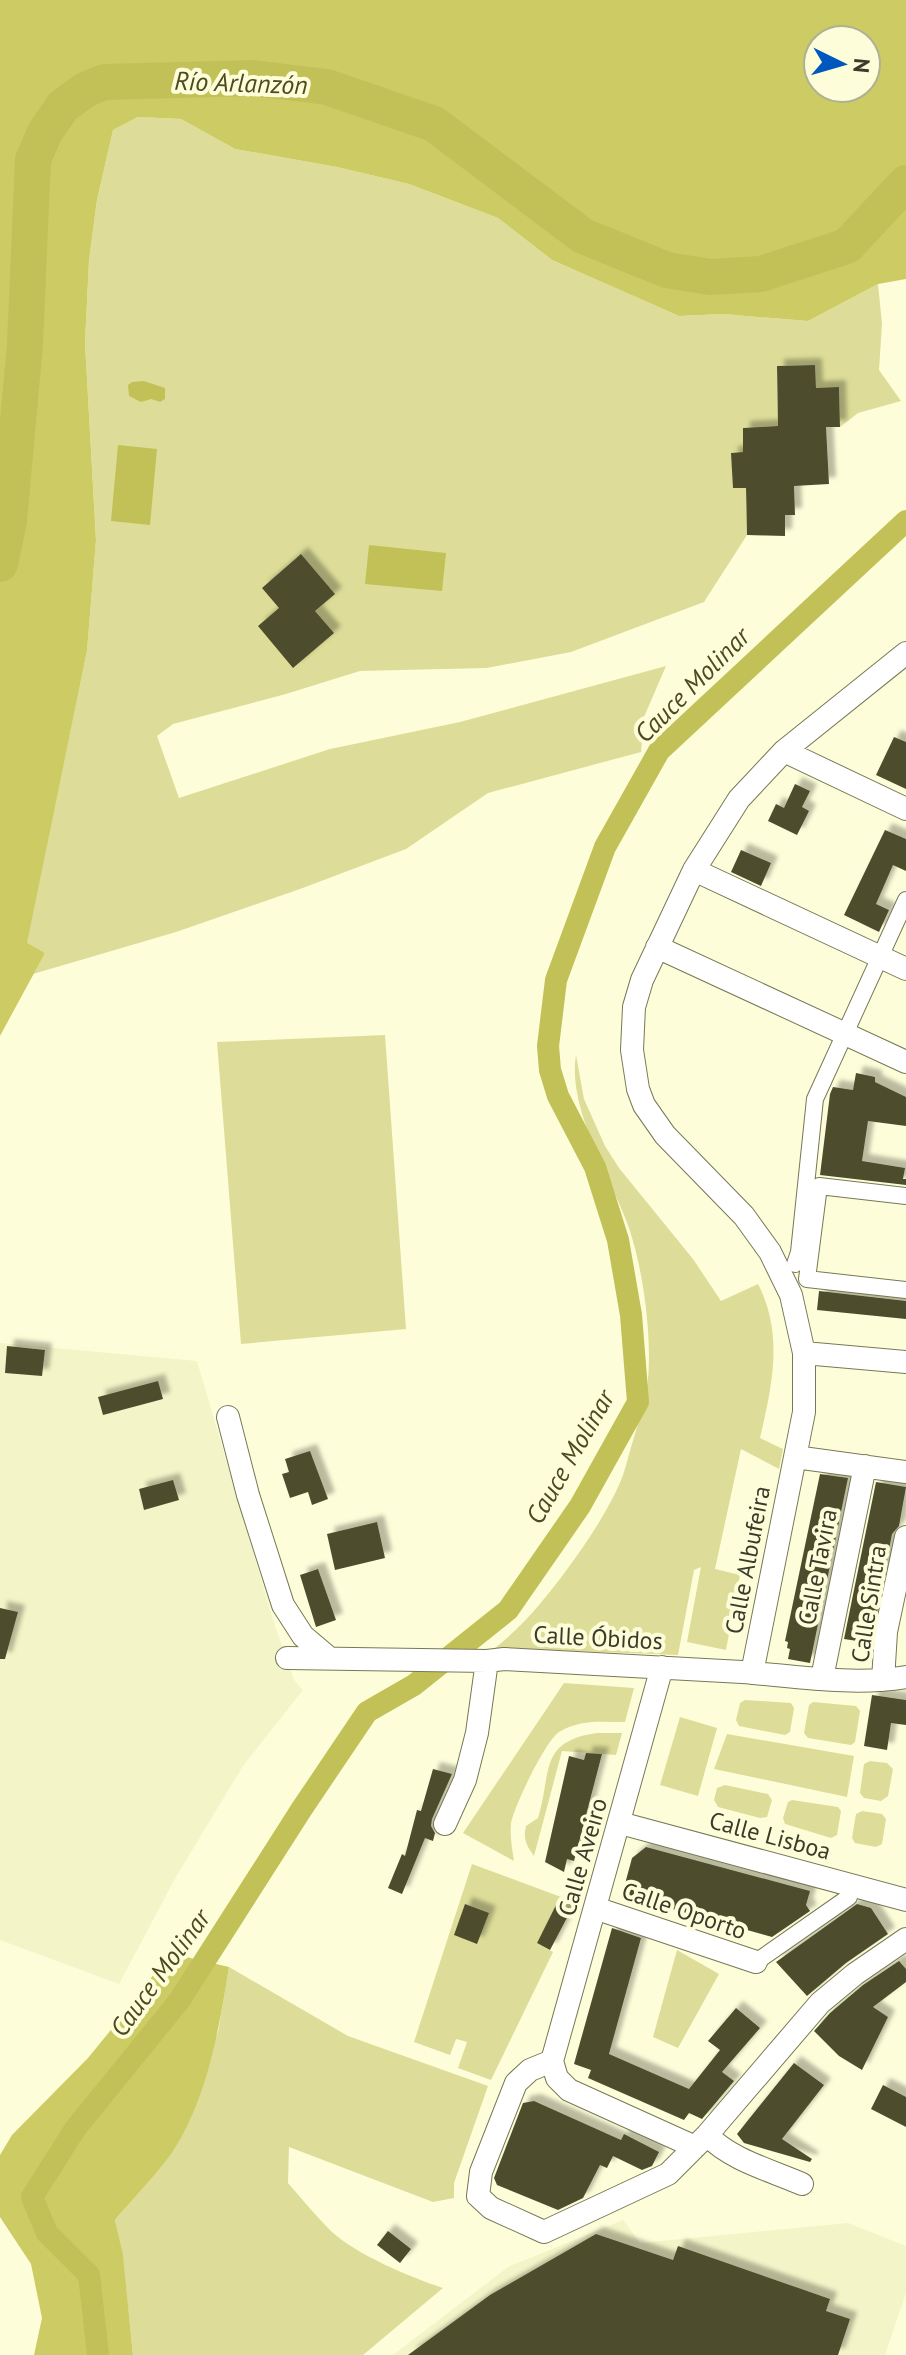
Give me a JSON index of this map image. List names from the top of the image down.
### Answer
{
  "streets": {
    "street": [
      "Calle Albufeira",
      "Calle Tavira",
      "Calle Sintra",
      "Calle Óbidos",
      "Calle Lisboa",
      "Calle Aveiro",
      "Calle Oporto"
    ]
  },
  "crossings": [
    ["Calle Albufeira", "Calle Óbidos"],
    ["Calle Tavira", "Calle Óbidos"],
    ["Calle Sintra", "Calle Óbidos"],
    ["Calle Óbidos", "Calle Aveiro"],
    ["Calle Lisboa", "Calle Aveiro"],
    ["Calle Aveiro", "Calle Oporto"]
  ],
  "water": ["Río Arlanzón", "Cauce Molinar"],
  "north": "right"
}
